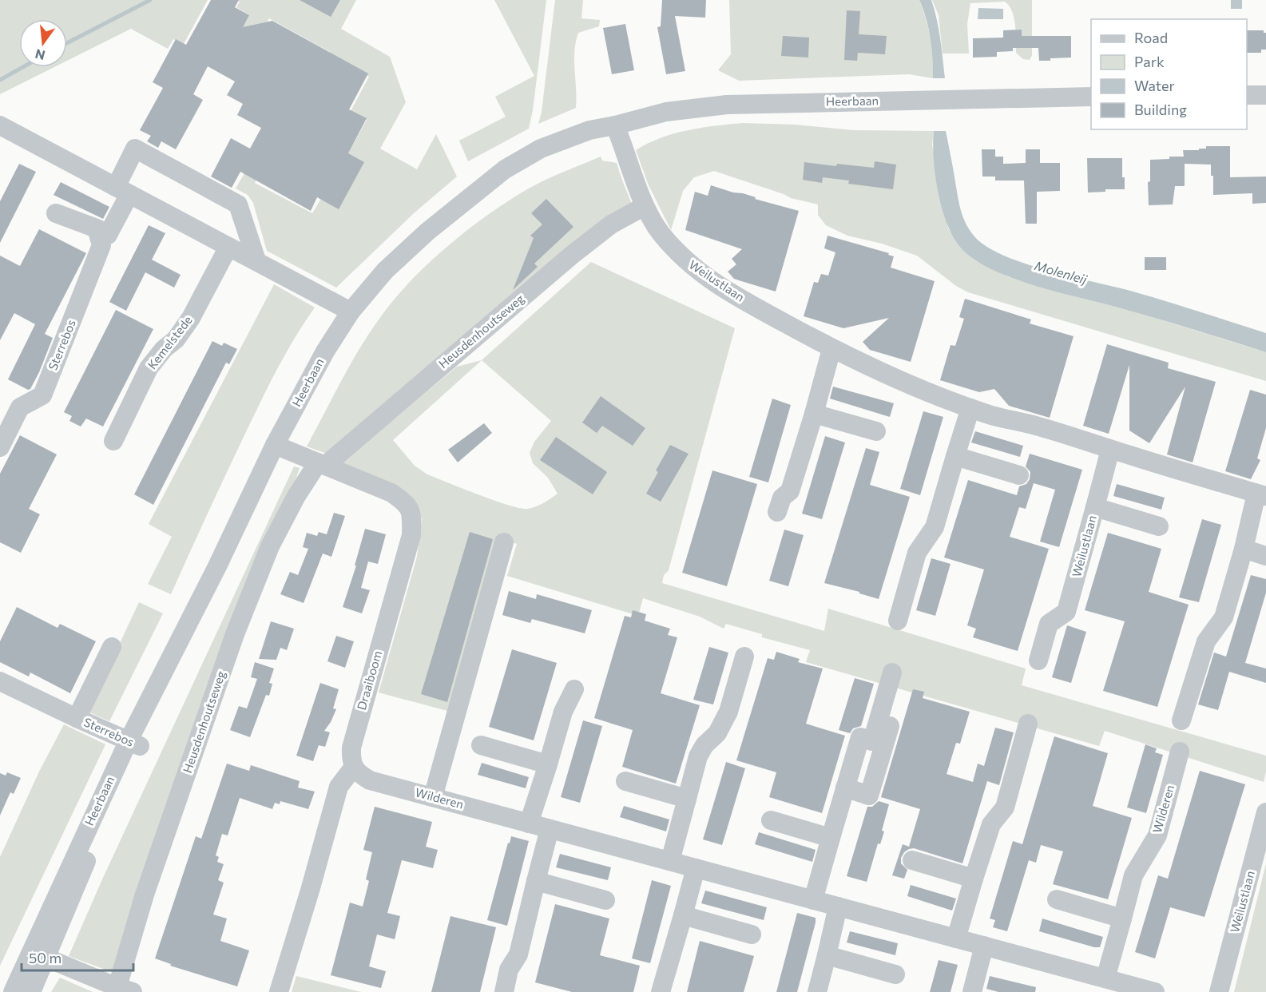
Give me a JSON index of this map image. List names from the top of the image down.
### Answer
{
  "streets": {
    "street": [
      "Heerbaan",
      "Weilustlaan",
      "Heusdenhoutseweg",
      "Kemelstede",
      "Sterrebos",
      "Draaiboom",
      "Wilderen"
    ]
  },
  "crossings": [
    ["Heerbaan", "Weilustlaan"],
    ["Heerbaan", "Sterrebos"],
    ["Heerbaan", "Draaiboom"],
    ["Weilustlaan", "Heusdenhoutseweg"],
    ["Heusdenhoutseweg", "Draaiboom"],
    ["Draaiboom", "Wilderen"]
  ],
  "water": ["Molenleij"],
  "legend": [
    "Road",
    "Park",
    "Water",
    "Building"
  ],
  "scale_bar": "50 m",
  "north": "bottom"
}
